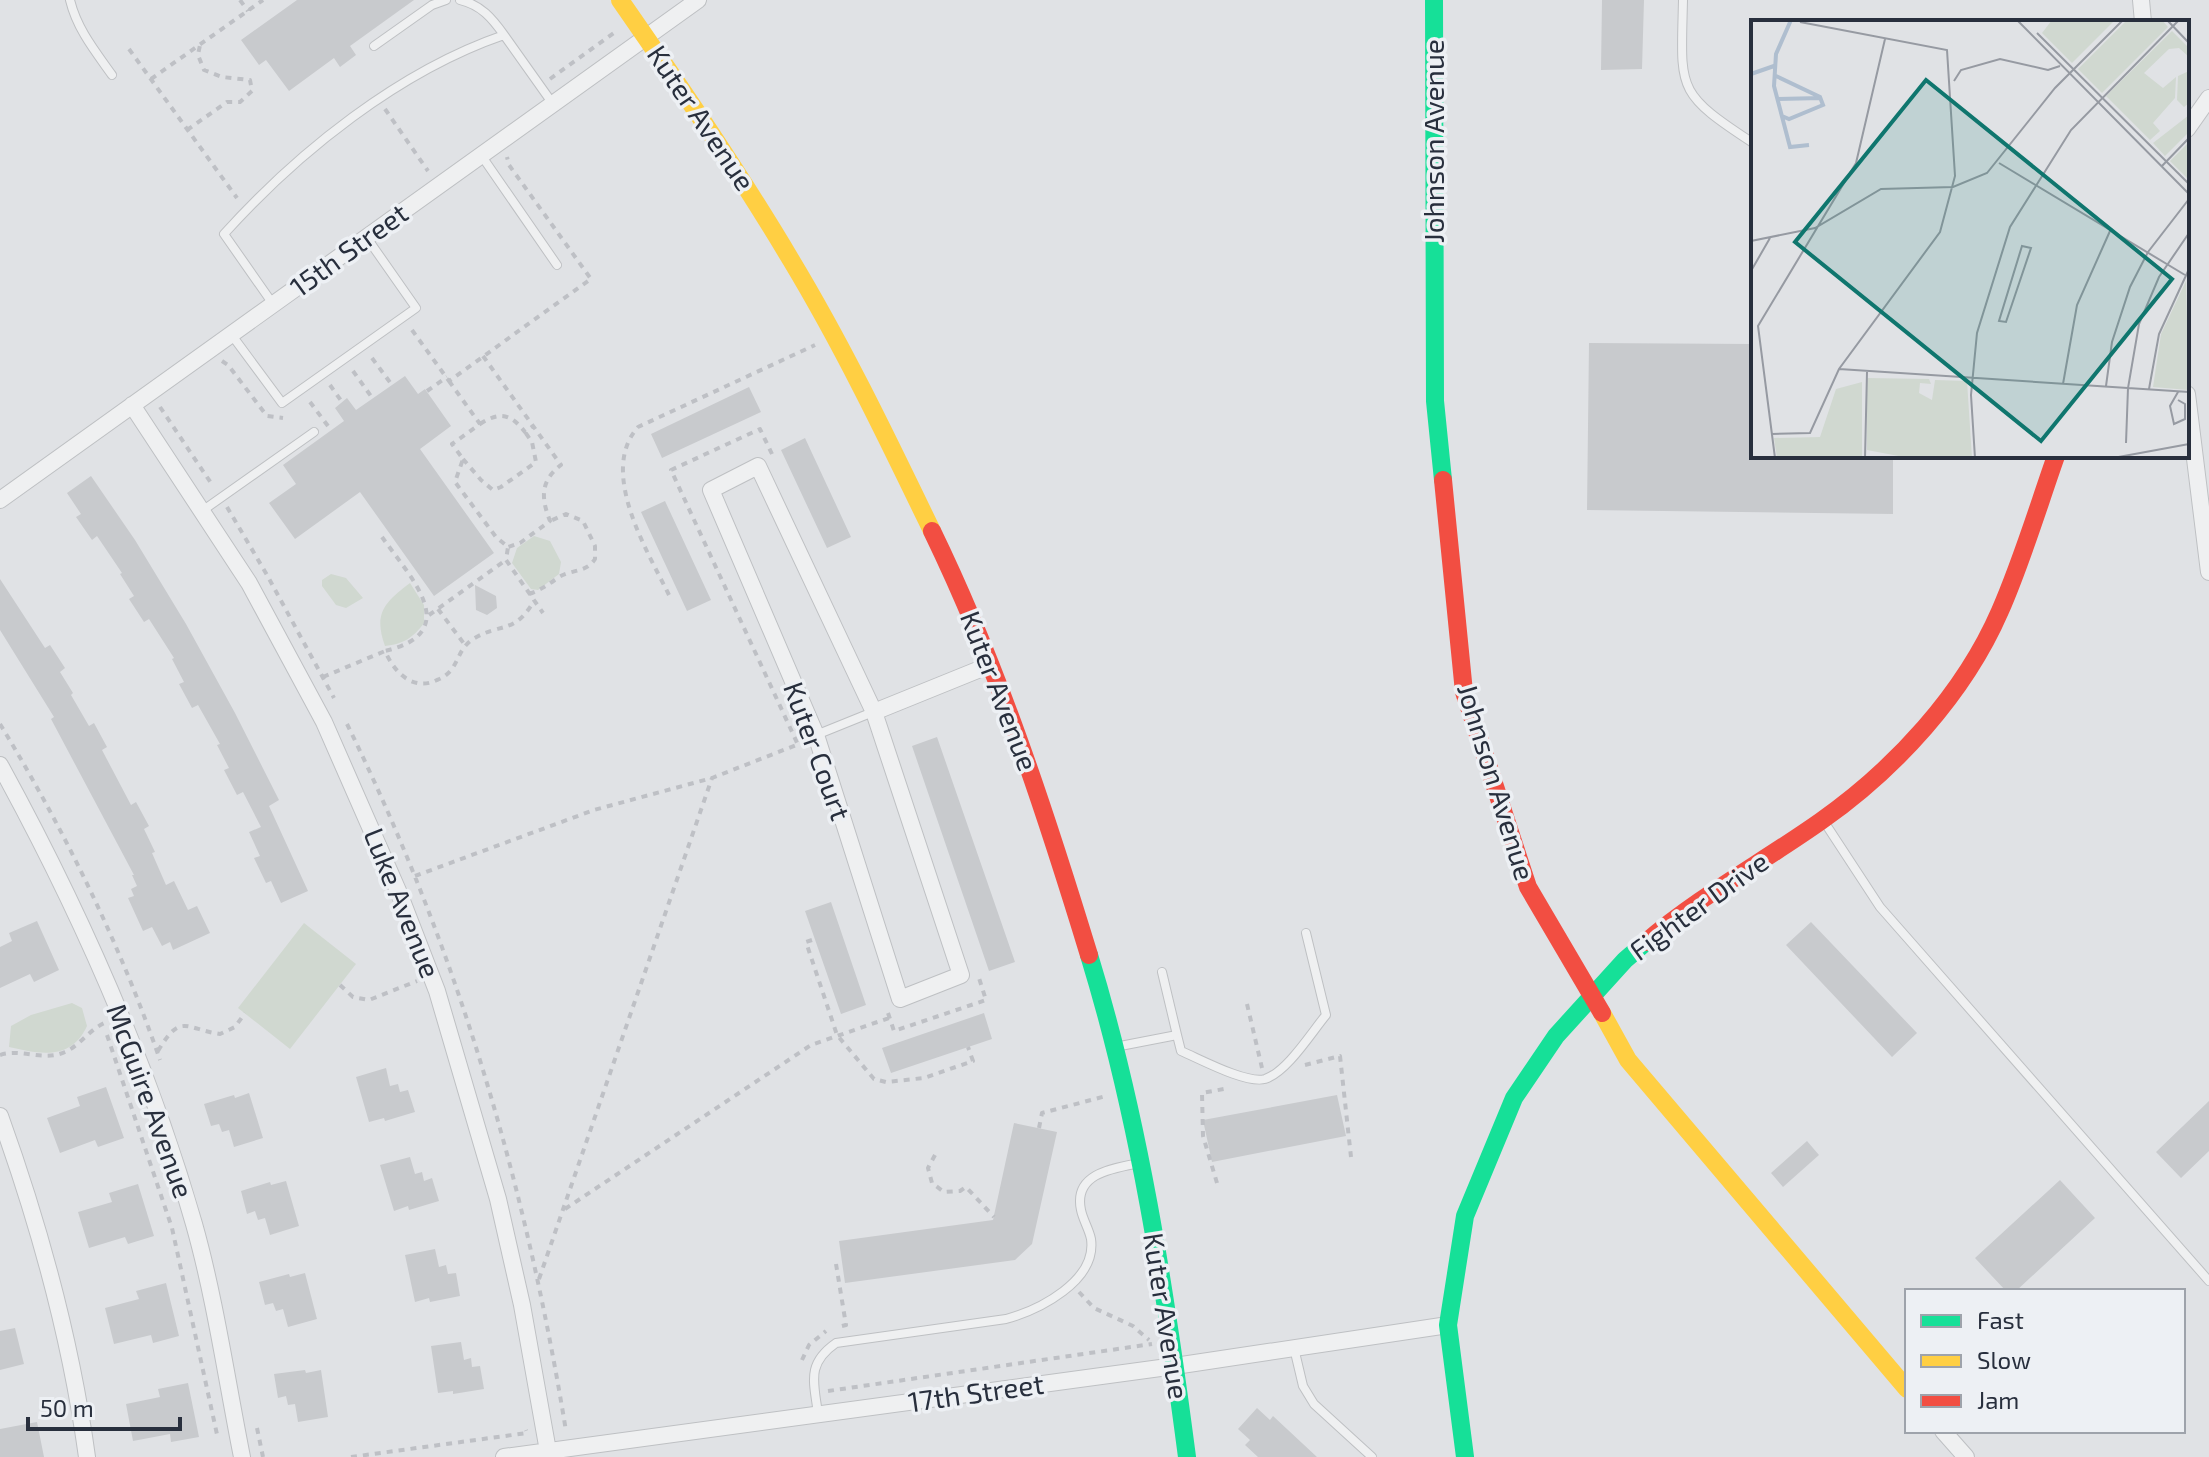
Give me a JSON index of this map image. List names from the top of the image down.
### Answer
{
  "streets": {
    "street": [
      "Kuter Avenue",
      "Johnson Avenue",
      "15th Street",
      "Kuter Court",
      "Luke Avenue",
      "Fighter Drive",
      "McGuire Avenue",
      "17th Street"
    ]
  },
  "crossings": [
    ["Kuter Avenue", "15th Street"],
    ["Kuter Avenue", "17th Street"],
    ["Johnson Avenue", "Fighter Drive"],
    ["15th Street", "Luke Avenue"],
    ["Luke Avenue", "17th Street"],
    ["Fighter Drive", "17th Street"]
  ],
  "legend": ["Fast", "Slow", "Jam"],
  "scale_bar": "50 m"
}
